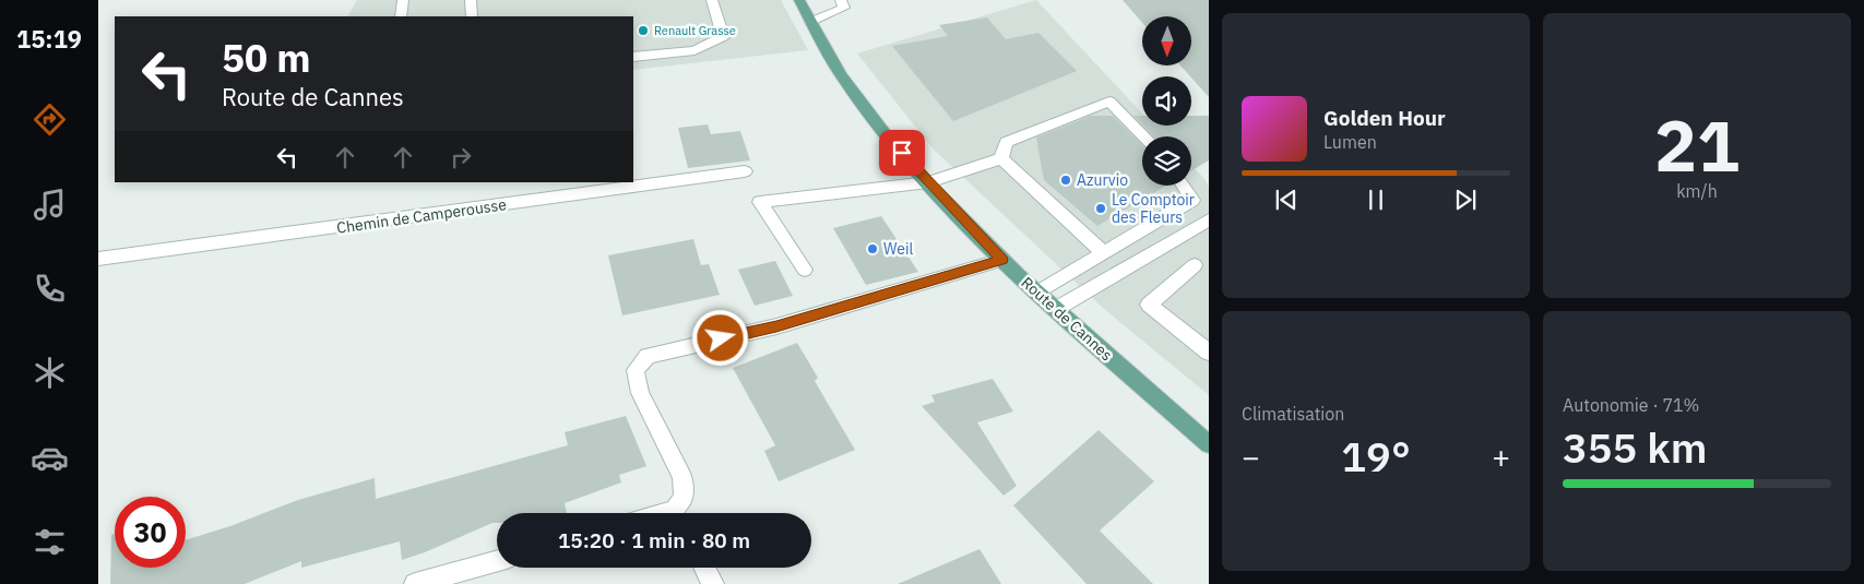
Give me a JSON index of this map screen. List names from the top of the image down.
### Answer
{
  "streets": {
    "main road": ["Route de Cannes"],
    "street": ["Chemin de Camperousse"]
  },
  "places": [
    "Renault Grasse",
    "Azurvio",
    "Le Comptoir des Fleurs",
    "Weil"
  ],
  "north": "bottom",
  "page": {
    "tabs": "15:19",
    "tile": [
      ["21", "km/h"],
      "Climatisation",
      ["Autonomie · 71%", "355 km"]
    ],
    "turn": ["50 m", "Route de Cannes"],
    "song": ["Golden Hour", "Lumen"],
    "heat": ["−", "19°", "+"],
    "limit": "30",
    "trip": "15:20 · 1 min · 80 m"
  }
}
